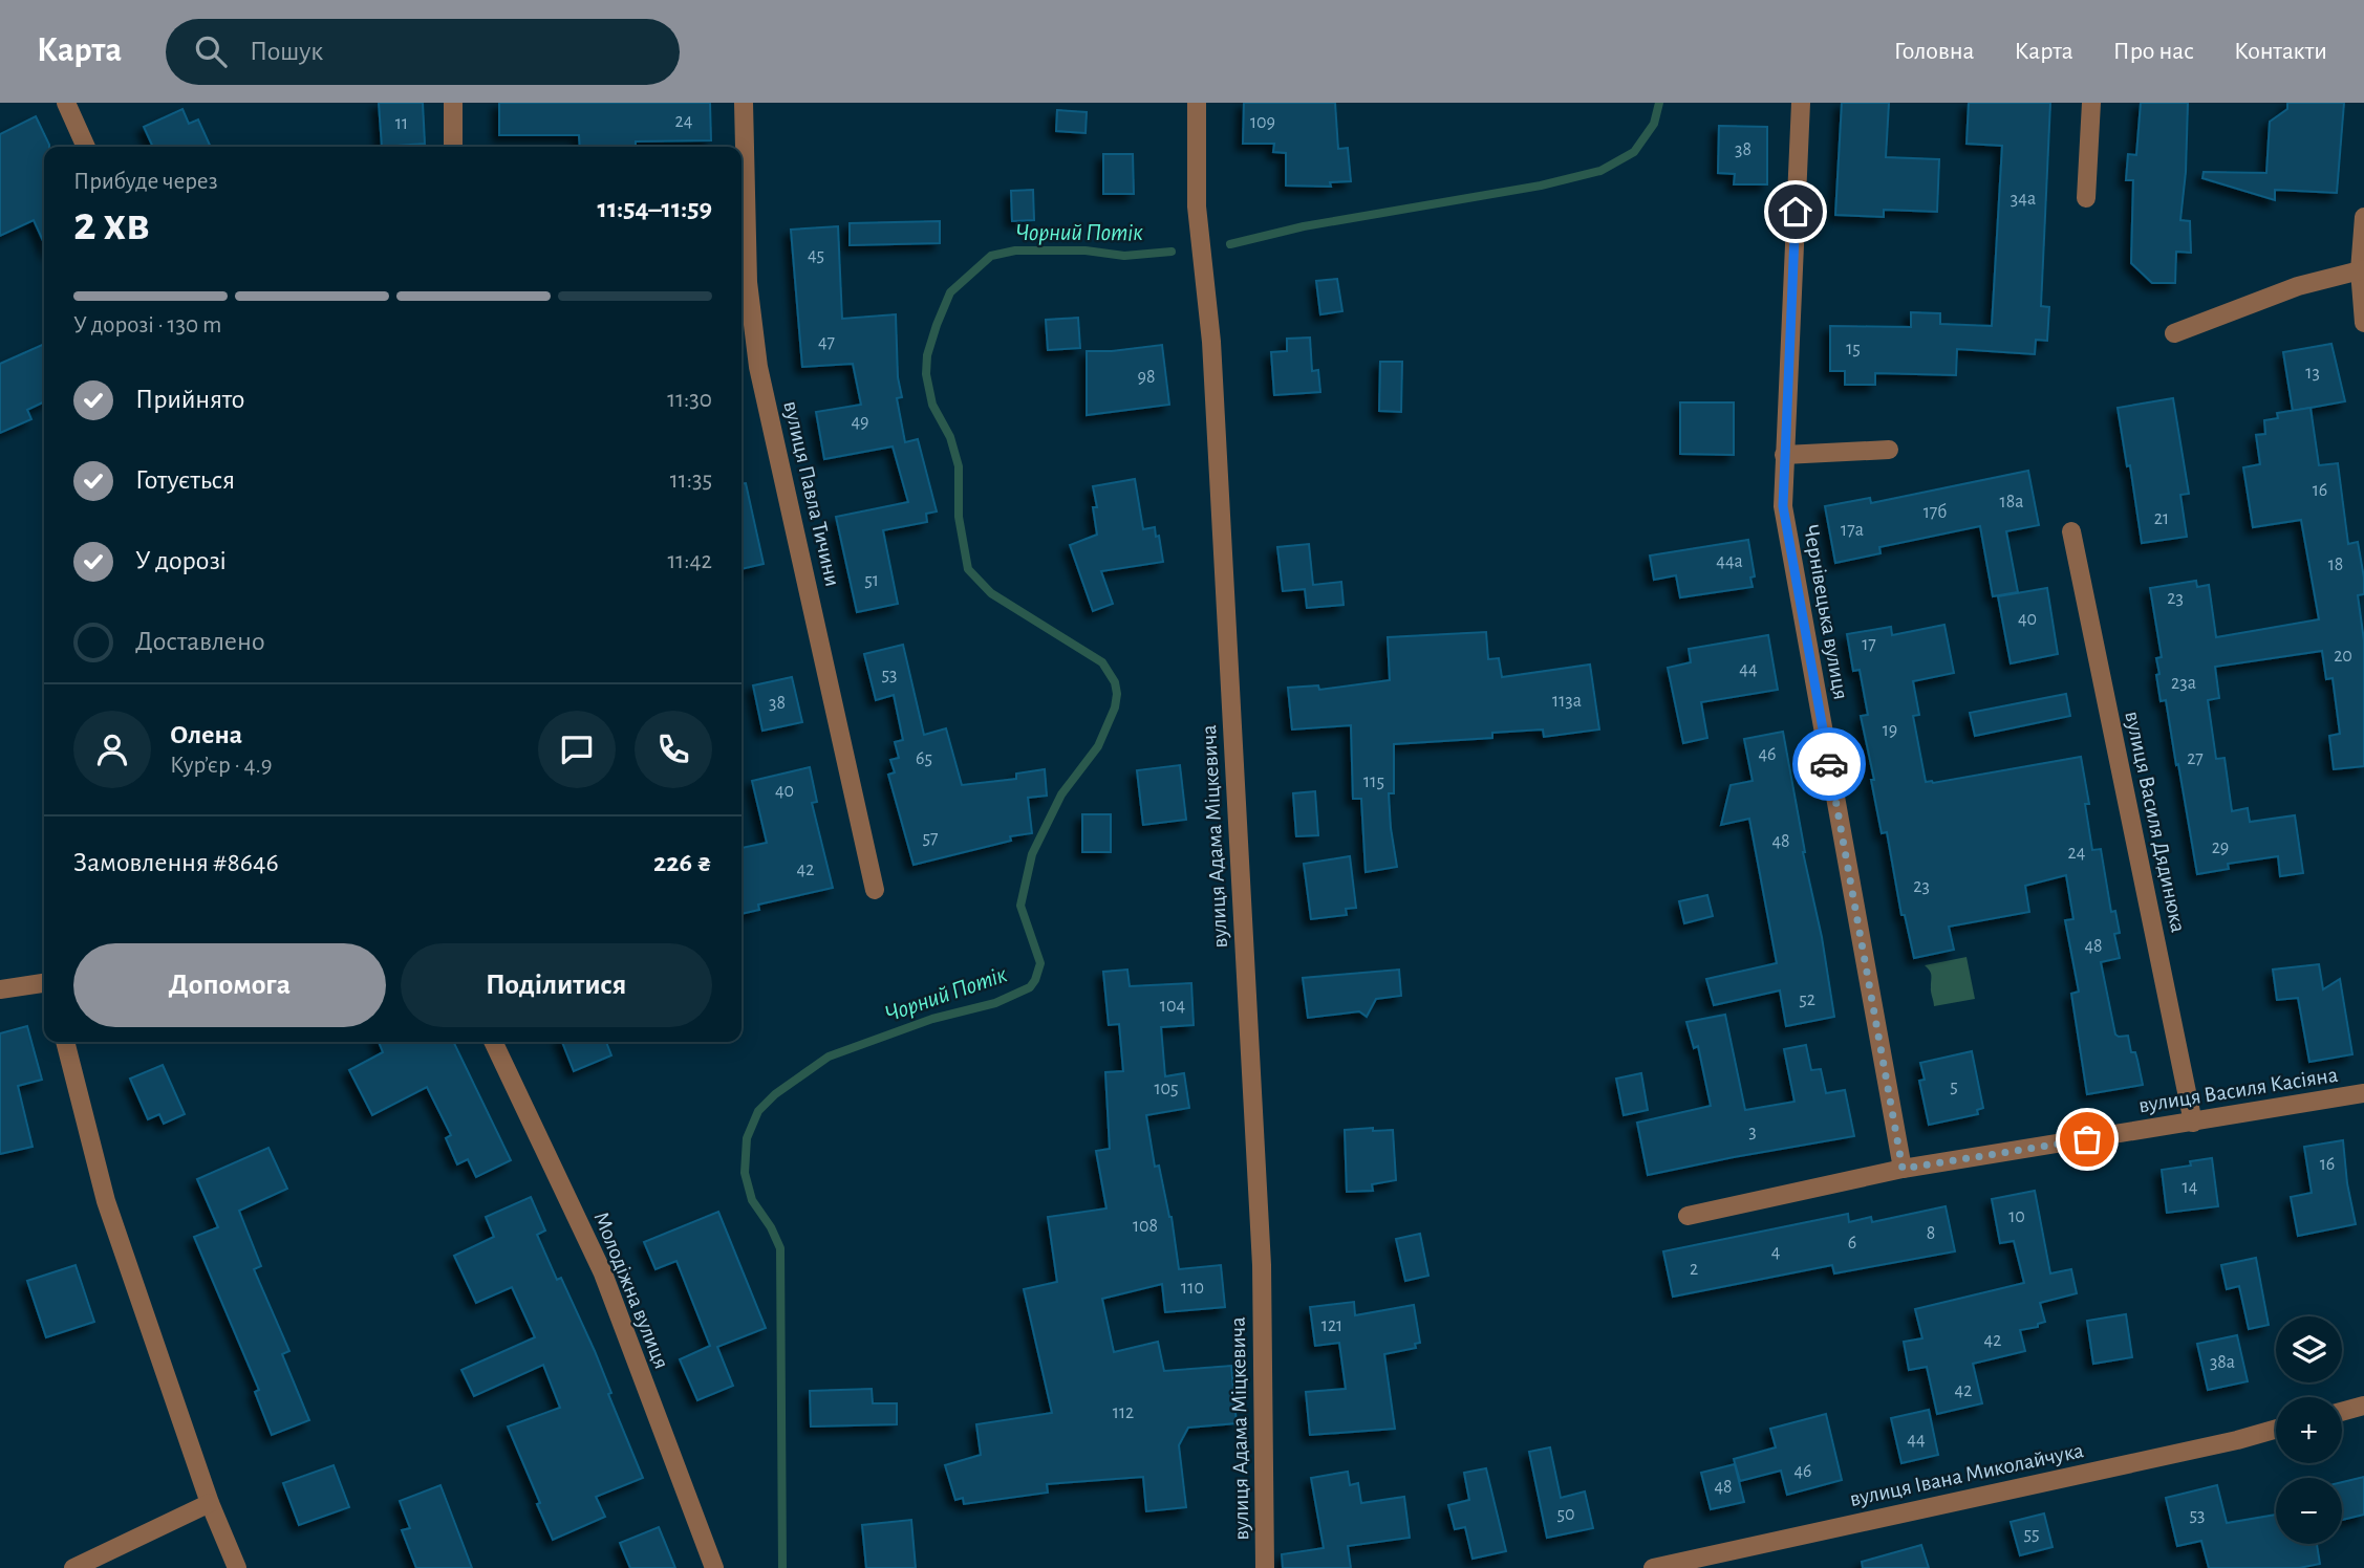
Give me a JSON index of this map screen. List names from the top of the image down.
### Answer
{
  "streets": {
    "street": [
      "вулиця Павла Тичини",
      "Чернівецька вулиця",
      "вулиця Василя Дядинюка",
      "вулиця Адама Міцкевича",
      "вулиця Василя Касіяна",
      "Молодіжна вулиця",
      "вулиця Івана Миколайчука"
    ]
  },
  "crossings": [
    ["Чернівецька вулиця", "вулиця Василя Касіяна"],
    ["вулиця Василя Дядинюка", "вулиця Василя Касіяна"]
  ],
  "water": ["Чорний Потік"],
  "house_numbers": [
    "24",
    "109",
    "11",
    "38",
    "34а",
    "45",
    "47",
    "15",
    "13",
    "98",
    "49",
    "16",
    "18а",
    "17б",
    "21",
    "17а",
    "44а",
    "18",
    "51",
    "23",
    "40",
    "17",
    "20",
    "44",
    "53",
    "23а",
    "113а",
    "38",
    "19",
    "46",
    "65",
    "27",
    "115",
    "40",
    "57",
    "48",
    "29",
    "24",
    "42",
    "23",
    "48",
    "52",
    "104",
    "5",
    "105",
    "3",
    "16",
    "14",
    "10",
    "108",
    "8",
    "6",
    "4",
    "2",
    "110",
    "121",
    "42",
    "38а",
    "42",
    "112",
    "44",
    "46",
    "48",
    "50",
    "53",
    "55"
  ],
  "page": {
    "header": "Карта",
    "search": "Пошук",
    "nav": [
      "Головна",
      "Карта",
      "Про нас",
      "Контакти"
    ],
    "heading": ["2 хв", "Прибуде через", "11:54–11:59"],
    "panel": [
      "Олена",
      "Кур’єр · 4.9",
      "Замовлення #8646",
      "226 ₴"
    ],
    "bar": "У дорозі · 130 m",
    "list": [
      ["Прийнято", "11:30"],
      ["Готується", "11:35"],
      ["У дорозі", "11:42"],
      "Доставлено"
    ],
    "buttons": ["Допомога", "Поділитися"],
    "map_buttons": ["+", "−"]
  }
}
